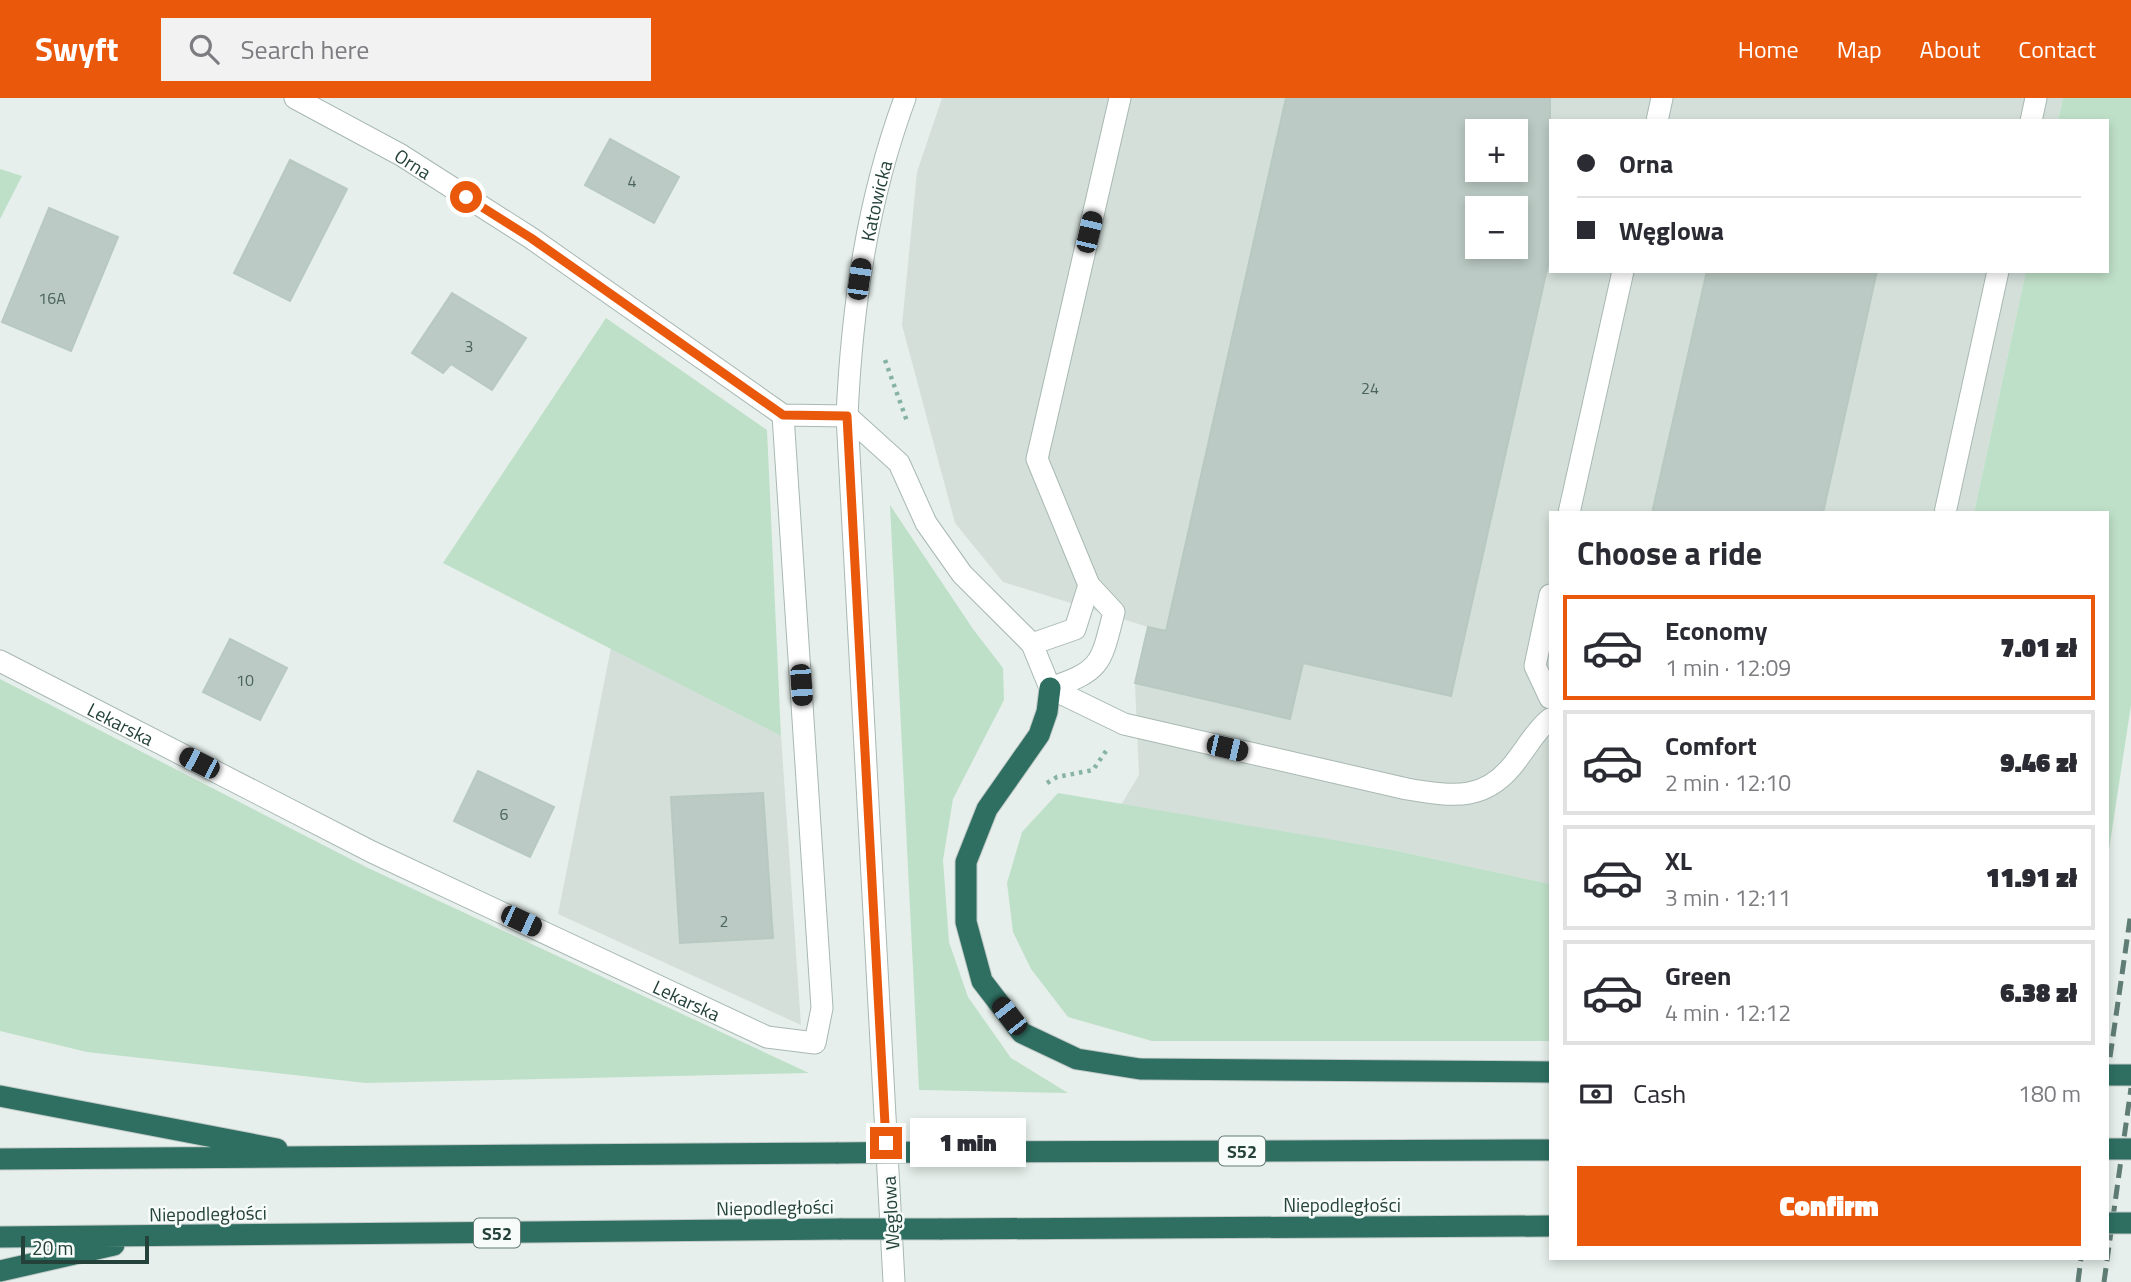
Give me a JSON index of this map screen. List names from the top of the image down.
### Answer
{
  "streets": {
    "highway": ["S52", "Niepodległości"],
    "street": [
      "Orna",
      "Katowicka",
      "Lekarska",
      "Węglowa"
    ]
  },
  "crossings": [
    ["Orna", "Lekarska"],
    ["Katowicka", "Węglowa"]
  ],
  "house_numbers": [
    "4",
    "16A",
    "3",
    "24",
    "10",
    "6",
    "2"
  ],
  "scale_bar": "20 m",
  "page": {
    "header": "Swyft",
    "search": "Search here",
    "nav": [
      "Home",
      "Map",
      "About",
      "Contact"
    ],
    "map_buttons": ["+", "−"],
    "banner": ["Orna", "Węglowa"],
    "heading": "Choose a ride",
    "list": [
      {
        "name": "Economy",
        "note": "1 min · 12:09",
        "value": "7.01 zł"
      },
      {
        "name": "Comfort",
        "note": "2 min · 12:10",
        "value": "9.46 zł"
      },
      {
        "name": "XL",
        "note": "3 min · 12:11",
        "value": "11.91 zł"
      },
      {
        "name": "Green",
        "note": "4 min · 12:12",
        "value": "6.38 zł"
      }
    ],
    "pay": ["Cash", "180 m"],
    "bubble": "1 min",
    "buttons": "Confirm",
    "scale": "20 m"
  }
}
